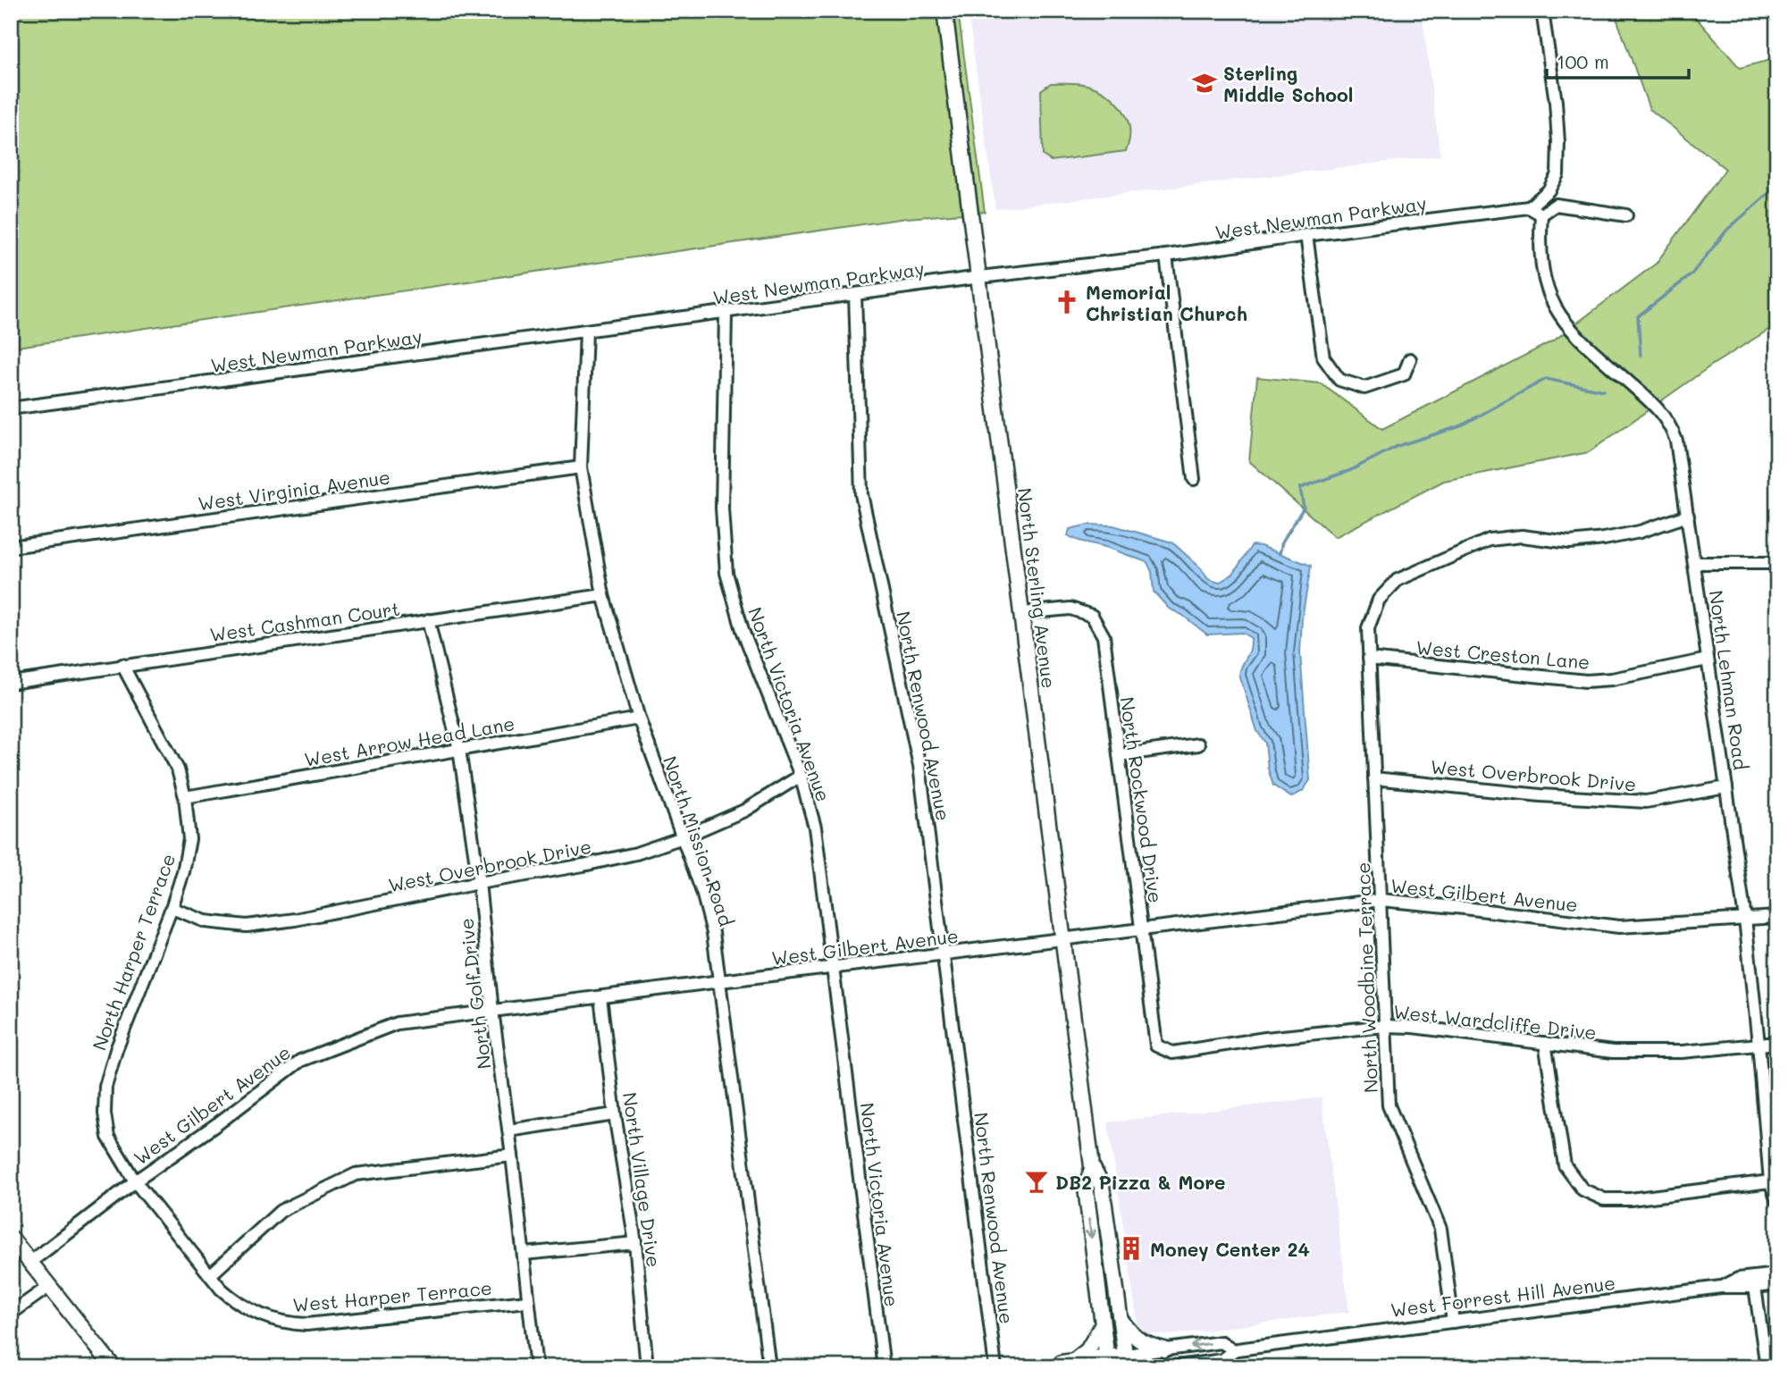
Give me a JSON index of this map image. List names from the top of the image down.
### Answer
{
  "streets": {
    "main road": ["North Sterling Avenue", "West Forrest Hill Avenue"],
    "street": [
      "West Newman Parkway",
      "West Virginia Avenue",
      "West Cashman Court",
      "West Creston Lane",
      "North Lehman Road",
      "North Victoria Avenue",
      "North Renwood Avenue",
      "West Arrow Head Lane",
      "West Overbrook Drive",
      "North Rockwood Drive",
      "North Mission Road",
      "West Gilbert Avenue",
      "North Harper Terrace",
      "North Woodbine Terrace",
      "North Golf Drive",
      "West Wardcliffe Drive",
      "North Village Drive",
      "West Harper Terrace"
    ]
  },
  "crossings": [
    ["West Newman Parkway", "North Sterling Avenue"],
    ["West Newman Parkway", "North Victoria Avenue"],
    ["West Newman Parkway", "North Renwood Avenue"],
    ["West Newman Parkway", "North Mission Road"],
    ["West Virginia Avenue", "North Mission Road"],
    ["North Sterling Avenue", "North Rockwood Drive"],
    ["North Sterling Avenue", "West Gilbert Avenue"],
    ["North Sterling Avenue", "West Forrest Hill Avenue"],
    ["West Cashman Court", "North Mission Road"],
    ["West Cashman Court", "North Harper Terrace"],
    ["West Cashman Court", "North Golf Drive"],
    ["West Creston Lane", "North Lehman Road"],
    ["West Creston Lane", "North Woodbine Terrace"],
    ["North Lehman Road", "West Overbrook Drive"],
    ["North Lehman Road", "West Gilbert Avenue"],
    ["North Lehman Road", "North Woodbine Terrace"],
    ["North Lehman Road", "West Wardcliffe Drive"],
    ["North Victoria Avenue", "West Overbrook Drive"],
    ["North Victoria Avenue", "West Gilbert Avenue"],
    ["North Renwood Avenue", "West Gilbert Avenue"],
    ["West Arrow Head Lane", "North Mission Road"],
    ["West Arrow Head Lane", "North Harper Terrace"],
    ["West Arrow Head Lane", "North Golf Drive"],
    ["West Overbrook Drive", "North Mission Road"],
    ["West Overbrook Drive", "North Harper Terrace"],
    ["West Overbrook Drive", "North Woodbine Terrace"],
    ["West Overbrook Drive", "North Golf Drive"],
    ["North Rockwood Drive", "West Gilbert Avenue"],
    ["North Rockwood Drive", "West Wardcliffe Drive"],
    ["North Mission Road", "West Gilbert Avenue"],
    ["West Gilbert Avenue", "North Harper Terrace"],
    ["West Gilbert Avenue", "North Woodbine Terrace"],
    ["West Gilbert Avenue", "North Golf Drive"],
    ["West Gilbert Avenue", "North Village Drive"],
    ["West Gilbert Avenue", "West Harper Terrace"],
    ["North Harper Terrace", "West Harper Terrace"],
    ["North Woodbine Terrace", "West Wardcliffe Drive"],
    ["North Woodbine Terrace", "West Forrest Hill Avenue"],
    ["North Golf Drive", "West Harper Terrace"]
  ],
  "places": {
    "school or university": ["Sterling Middle School"],
    "church": ["Memorial Christian Church"],
    "bar": ["DB2 Pizza & More"],
    "building": ["Money Center 24"]
  },
  "scale_bar": "100 m"
}
